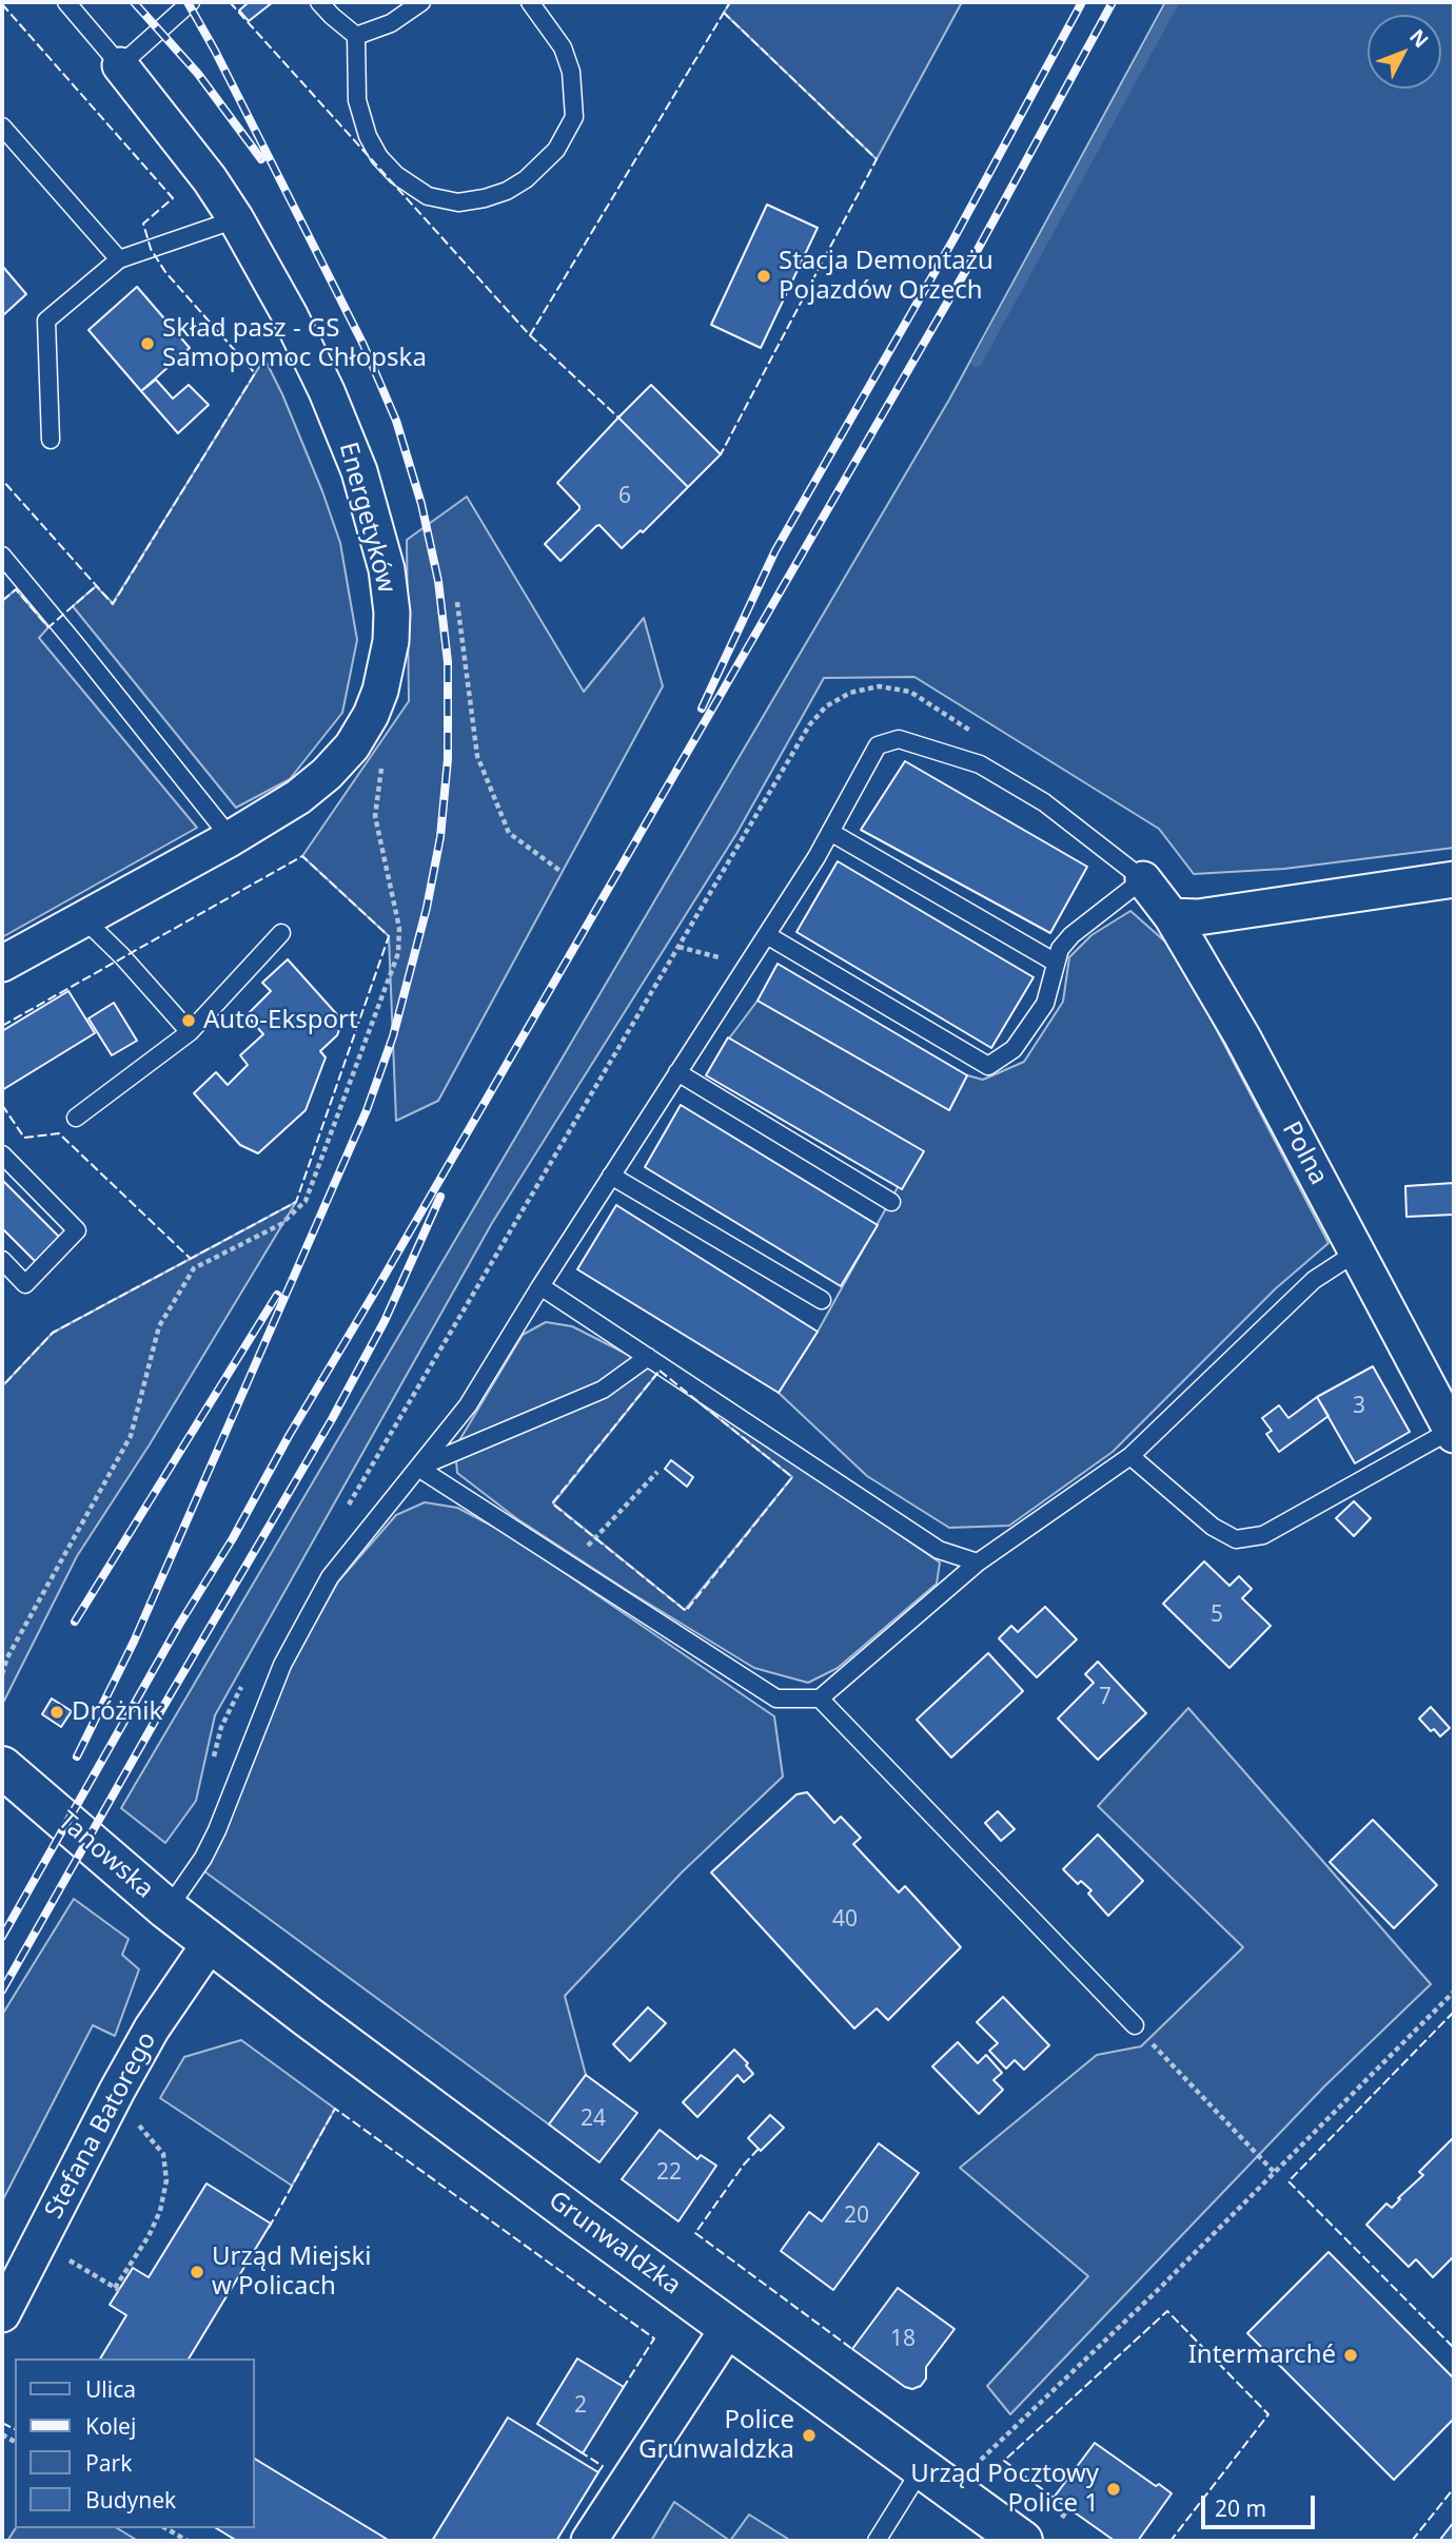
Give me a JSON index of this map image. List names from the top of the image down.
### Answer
{
  "streets": {
    "main road": ["Tanowska", "Grunwaldzka"],
    "street": ["Energetyków", "Polna", "Stefana Batorego"]
  },
  "crossings": [
    ["Tanowska", "Stefana Batorego"],
    ["Tanowska", "Grunwaldzka"],
    ["Stefana Batorego", "Grunwaldzka"]
  ],
  "places": [
    "Stacja Demontażu Pojazdów Orzech",
    "Skład pasz - GS Samopomoc Chłopska",
    "Auto-Eksport",
    "Dróżnik",
    "Urząd Miejski w Policach",
    "Intermarché",
    "Police Grunwaldzka",
    "Urząd Pocztowy Police 1"
  ],
  "house_numbers": [
    "6",
    "3",
    "5",
    "7",
    "40",
    "24",
    "22",
    "20",
    "18",
    "2"
  ],
  "legend": [
    "Ulica",
    "Kolej",
    "Park",
    "Budynek"
  ],
  "scale_bar": "20 m",
  "north": "top right"
}
